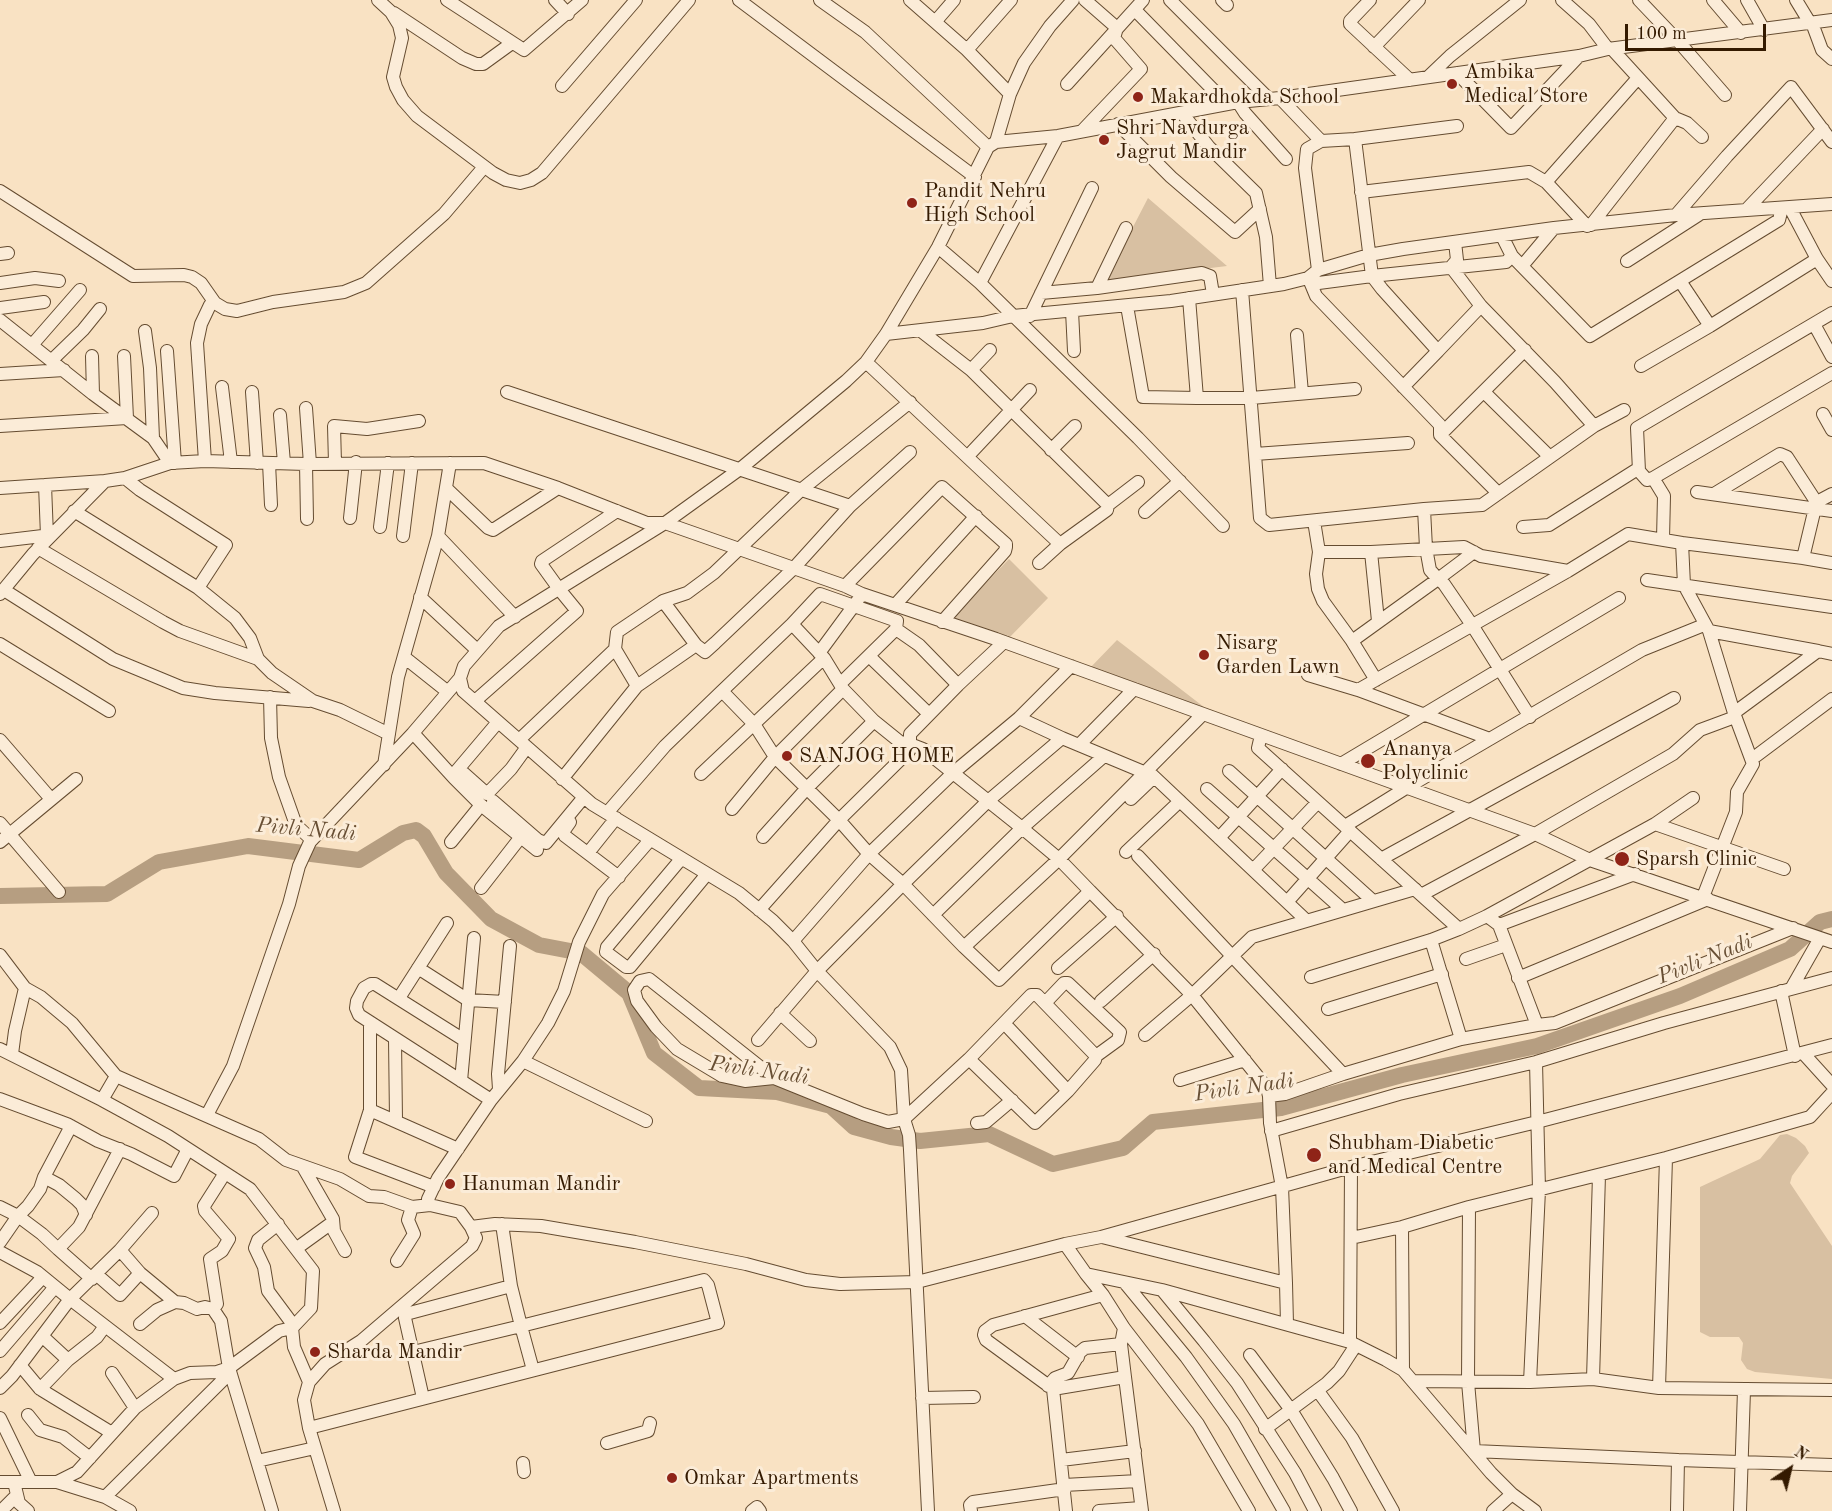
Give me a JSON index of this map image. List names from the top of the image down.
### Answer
{
  "water": ["Pivli Nadi"],
  "places": [
    "Ambika Medical Store",
    "Makardhokda School",
    "Shri Navdurga Jagrut Mandir",
    "Pandit Nehru High School",
    "Nisarg Garden Lawn",
    "SANJOG HOME",
    "Ananya Polyclinic",
    "Sparsh Clinic",
    "Shubham Diabetic and Medical Centre",
    "Hanuman Mandir",
    "Sharda Mandir",
    "Omkar Apartments"
  ],
  "scale_bar": "100 m",
  "north": "top right"
}
